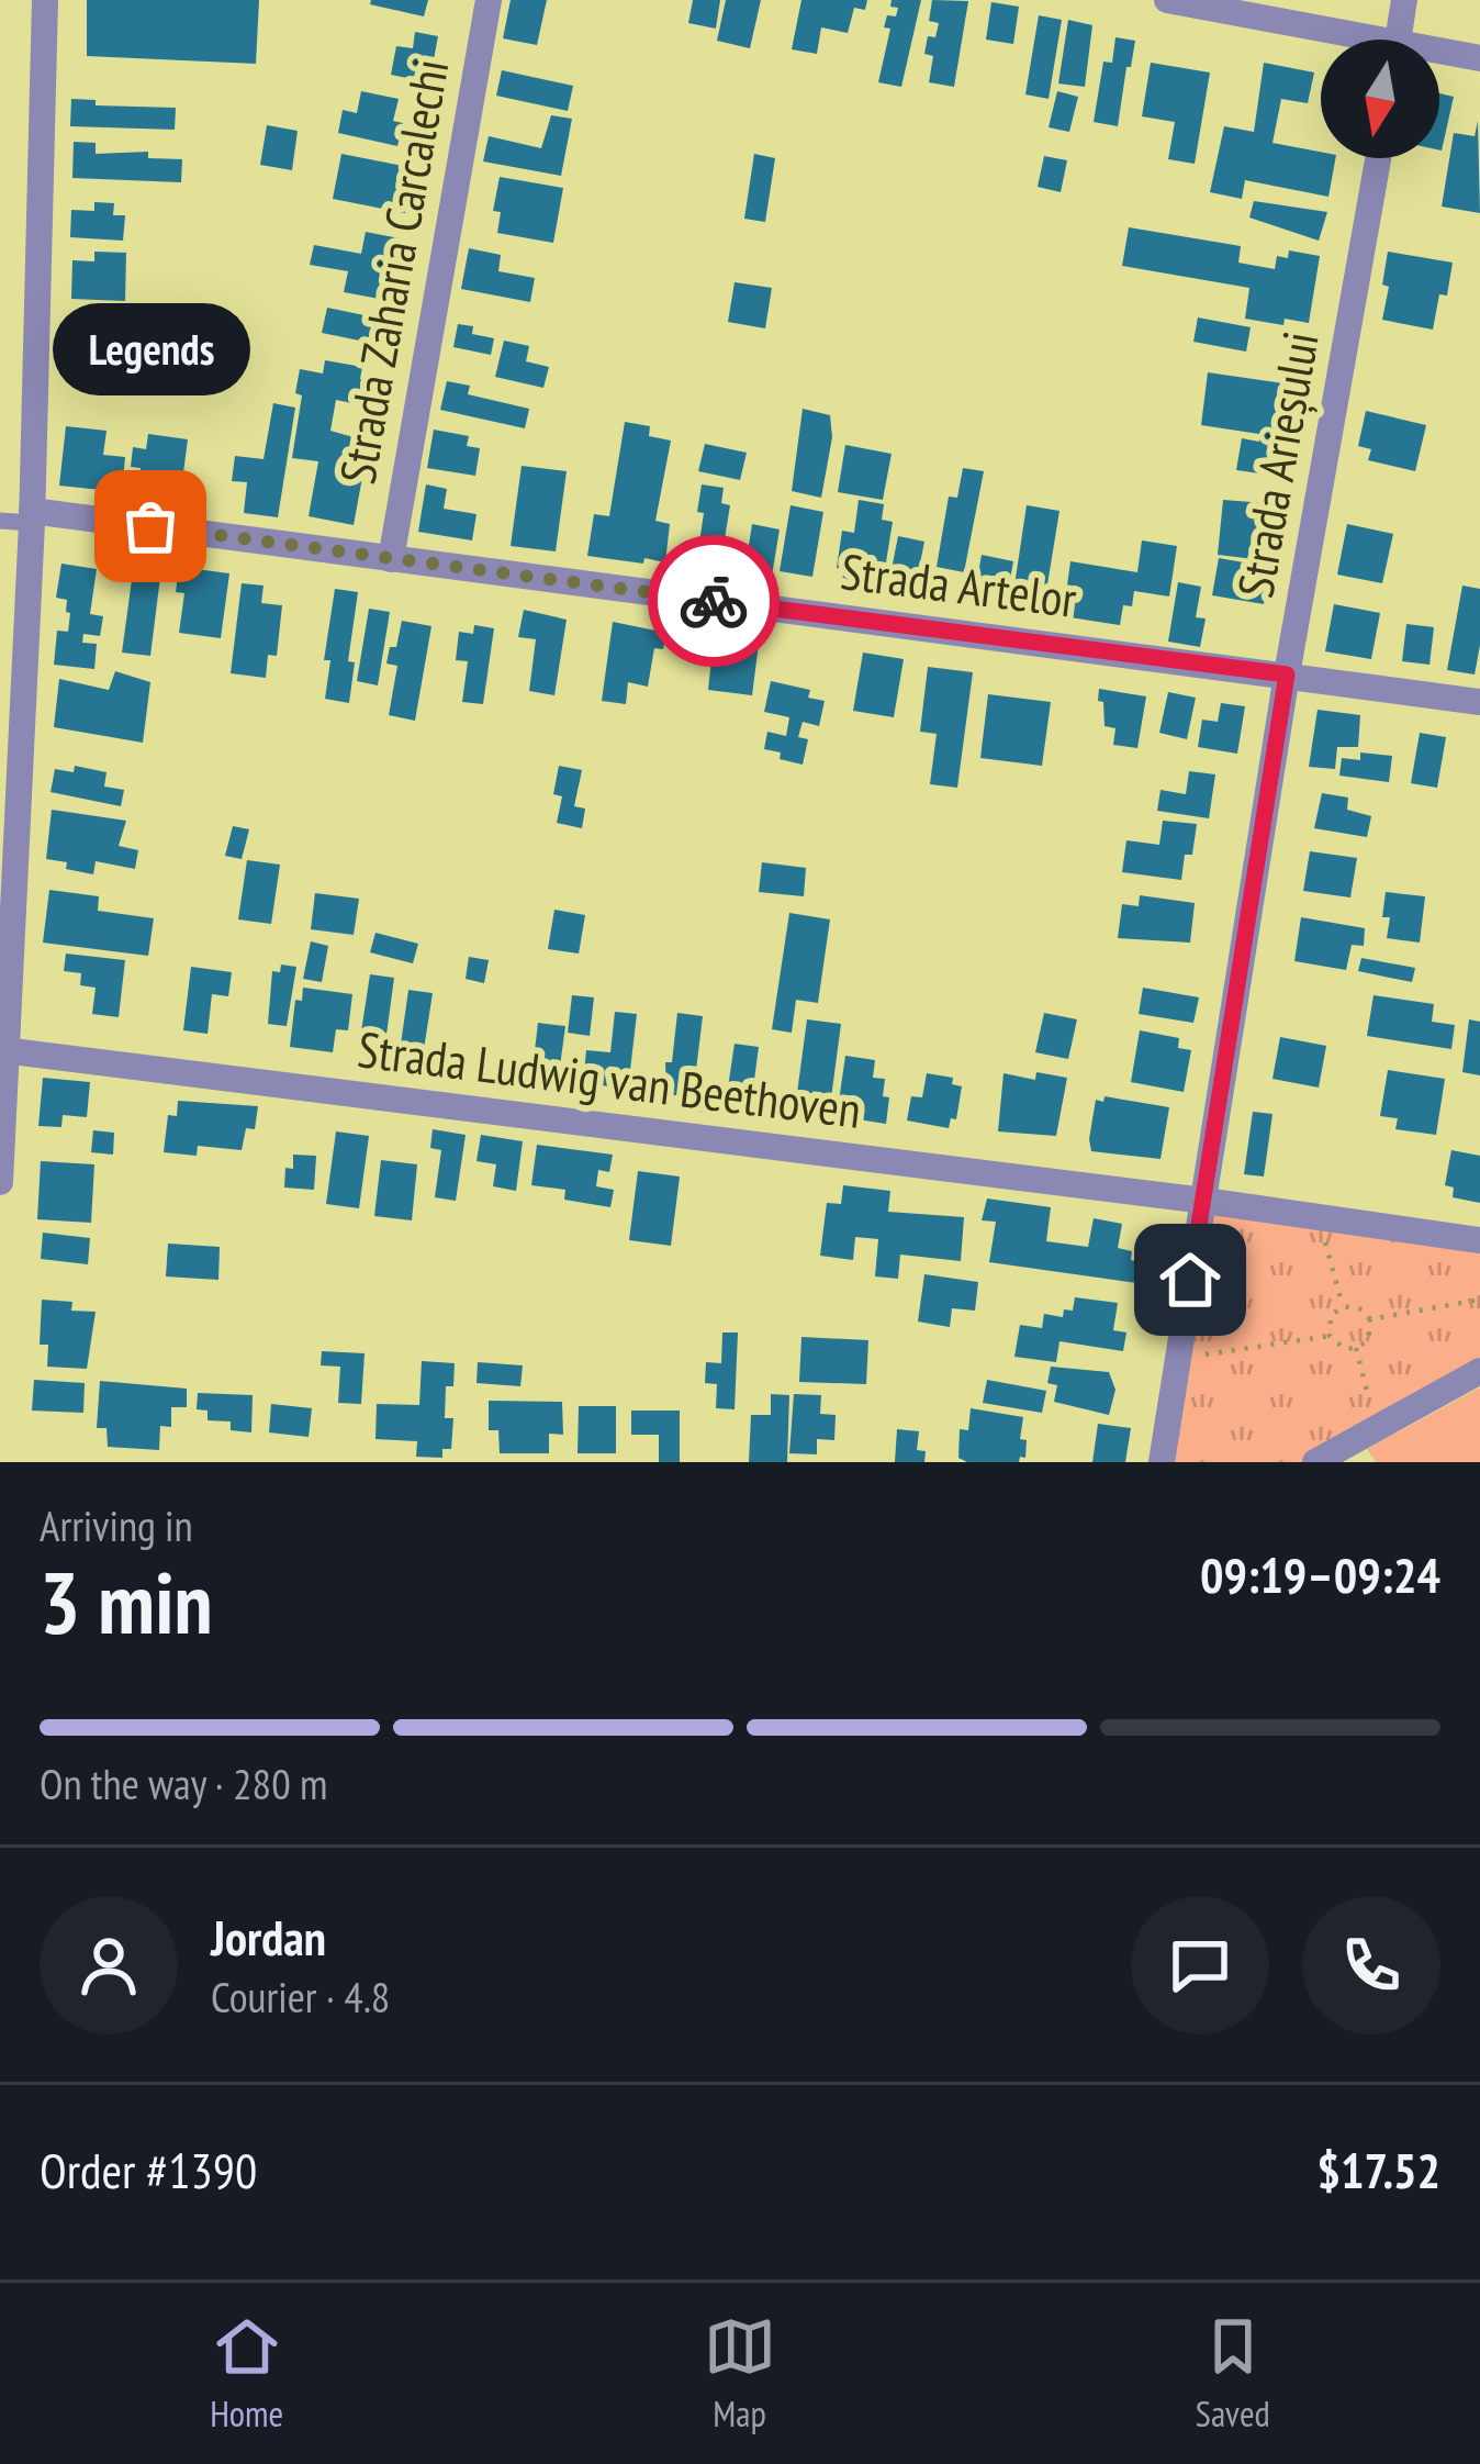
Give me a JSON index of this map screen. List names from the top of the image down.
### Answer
{
  "streets": {
    "street": [
      "Strada Zaharia Carcalechi",
      "Strada Arieșului",
      "Strada Artelor",
      "Strada Ludwig van Beethoven"
    ]
  },
  "crossings": [
    ["Strada Zaharia Carcalechi", "Strada Artelor"],
    ["Strada Arieșului", "Strada Artelor"],
    ["Strada Arieșului", "Strada Ludwig van Beethoven"]
  ],
  "places": ["Legends"],
  "north": "bottom",
  "page": {
    "bubble": "Legends",
    "heading": ["3 min", "Arriving in", "09:19–09:24"],
    "panel": [
      "Jordan",
      "Courier · 4.8",
      "Order #1390",
      "$17.52"
    ],
    "bar": "On the way · 280 m",
    "tabs": ["Home", "Map", "Saved"]
  }
}
